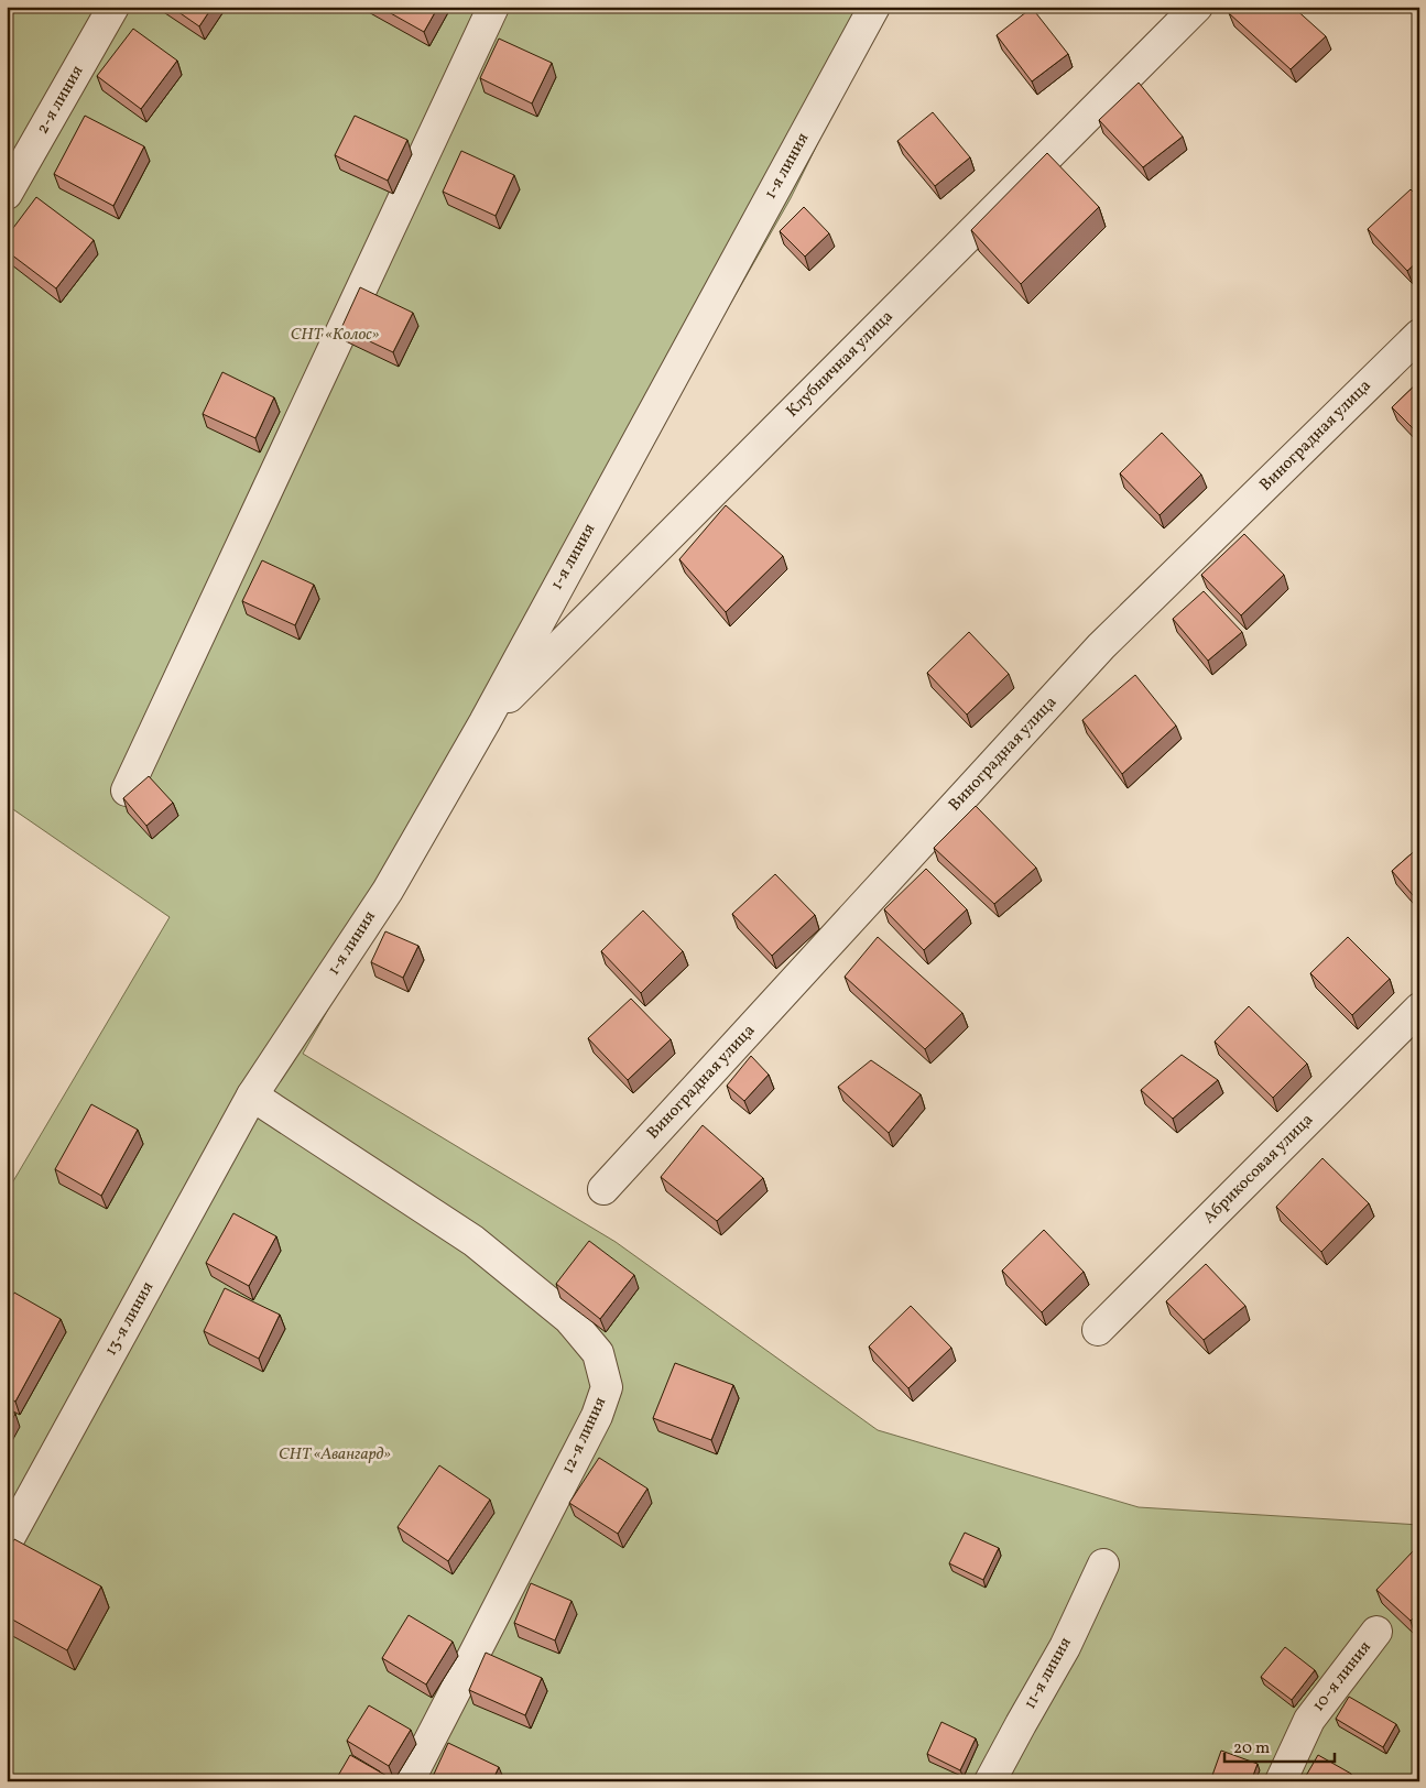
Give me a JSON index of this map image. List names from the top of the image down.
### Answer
{
  "streets": {
    "street": [
      "2-я линия",
      "1-я линия",
      "Клубничная улица",
      "Виноградная улица",
      "Абрикосовая улица",
      "13-я линия",
      "12-я линия",
      "11-я линия",
      "10-я линия"
    ]
  },
  "crossings": [
    ["1-я линия", "Клубничная улица"],
    ["1-я линия", "13-я линия"],
    ["1-я линия", "12-я линия"],
    ["13-я линия", "12-я линия"]
  ],
  "parks": ["СНТ «Колос»", "СНТ «Авангард»"],
  "scale_bar": "20 m"
}
